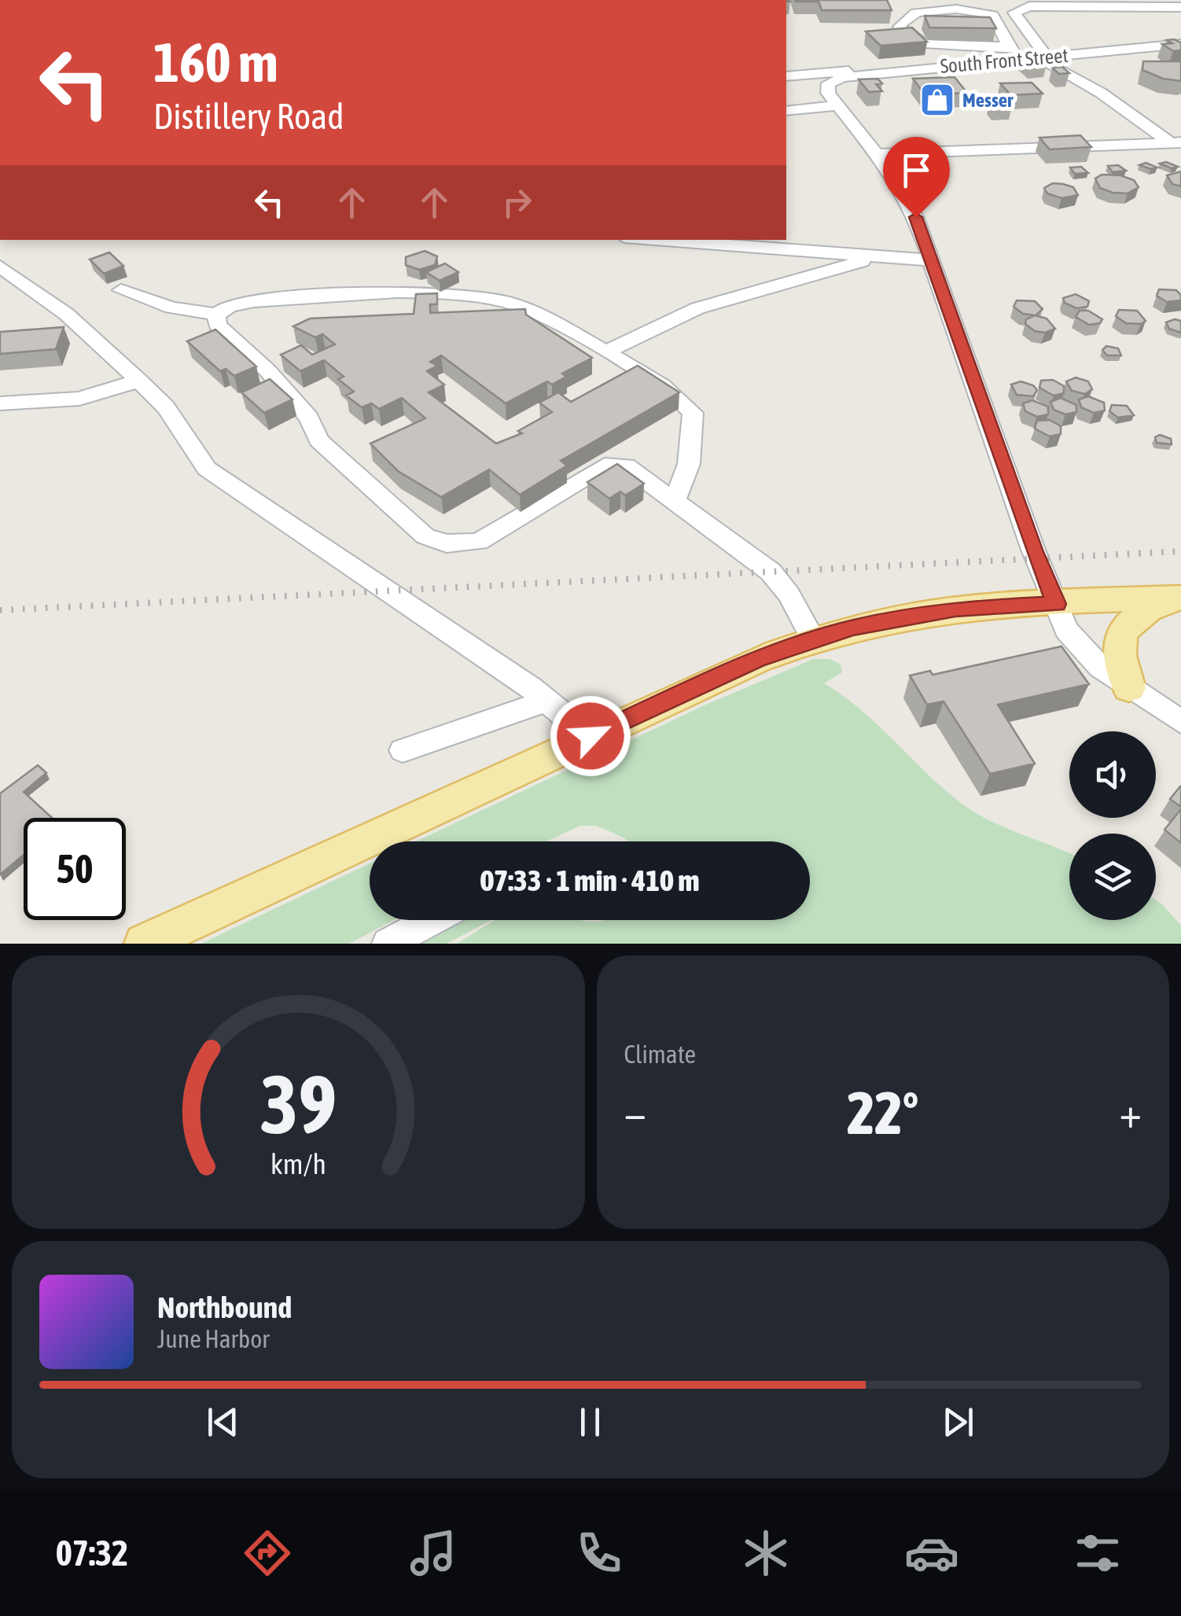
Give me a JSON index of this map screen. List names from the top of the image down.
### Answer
{
  "streets": {
    "street": ["South Front Street"]
  },
  "places": {
    "shop": ["Messer"]
  },
  "page": {
    "turn": ["160 m", "Distillery Road"],
    "limit": "50",
    "trip": "07:33 · 1 min · 410 m",
    "tile": "Climate",
    "heat": ["−", "22°", "+"],
    "song": ["Northbound", "June Harbor"],
    "tabs": "07:32",
    "gauge": ["39", "km/h"]
  }
}
